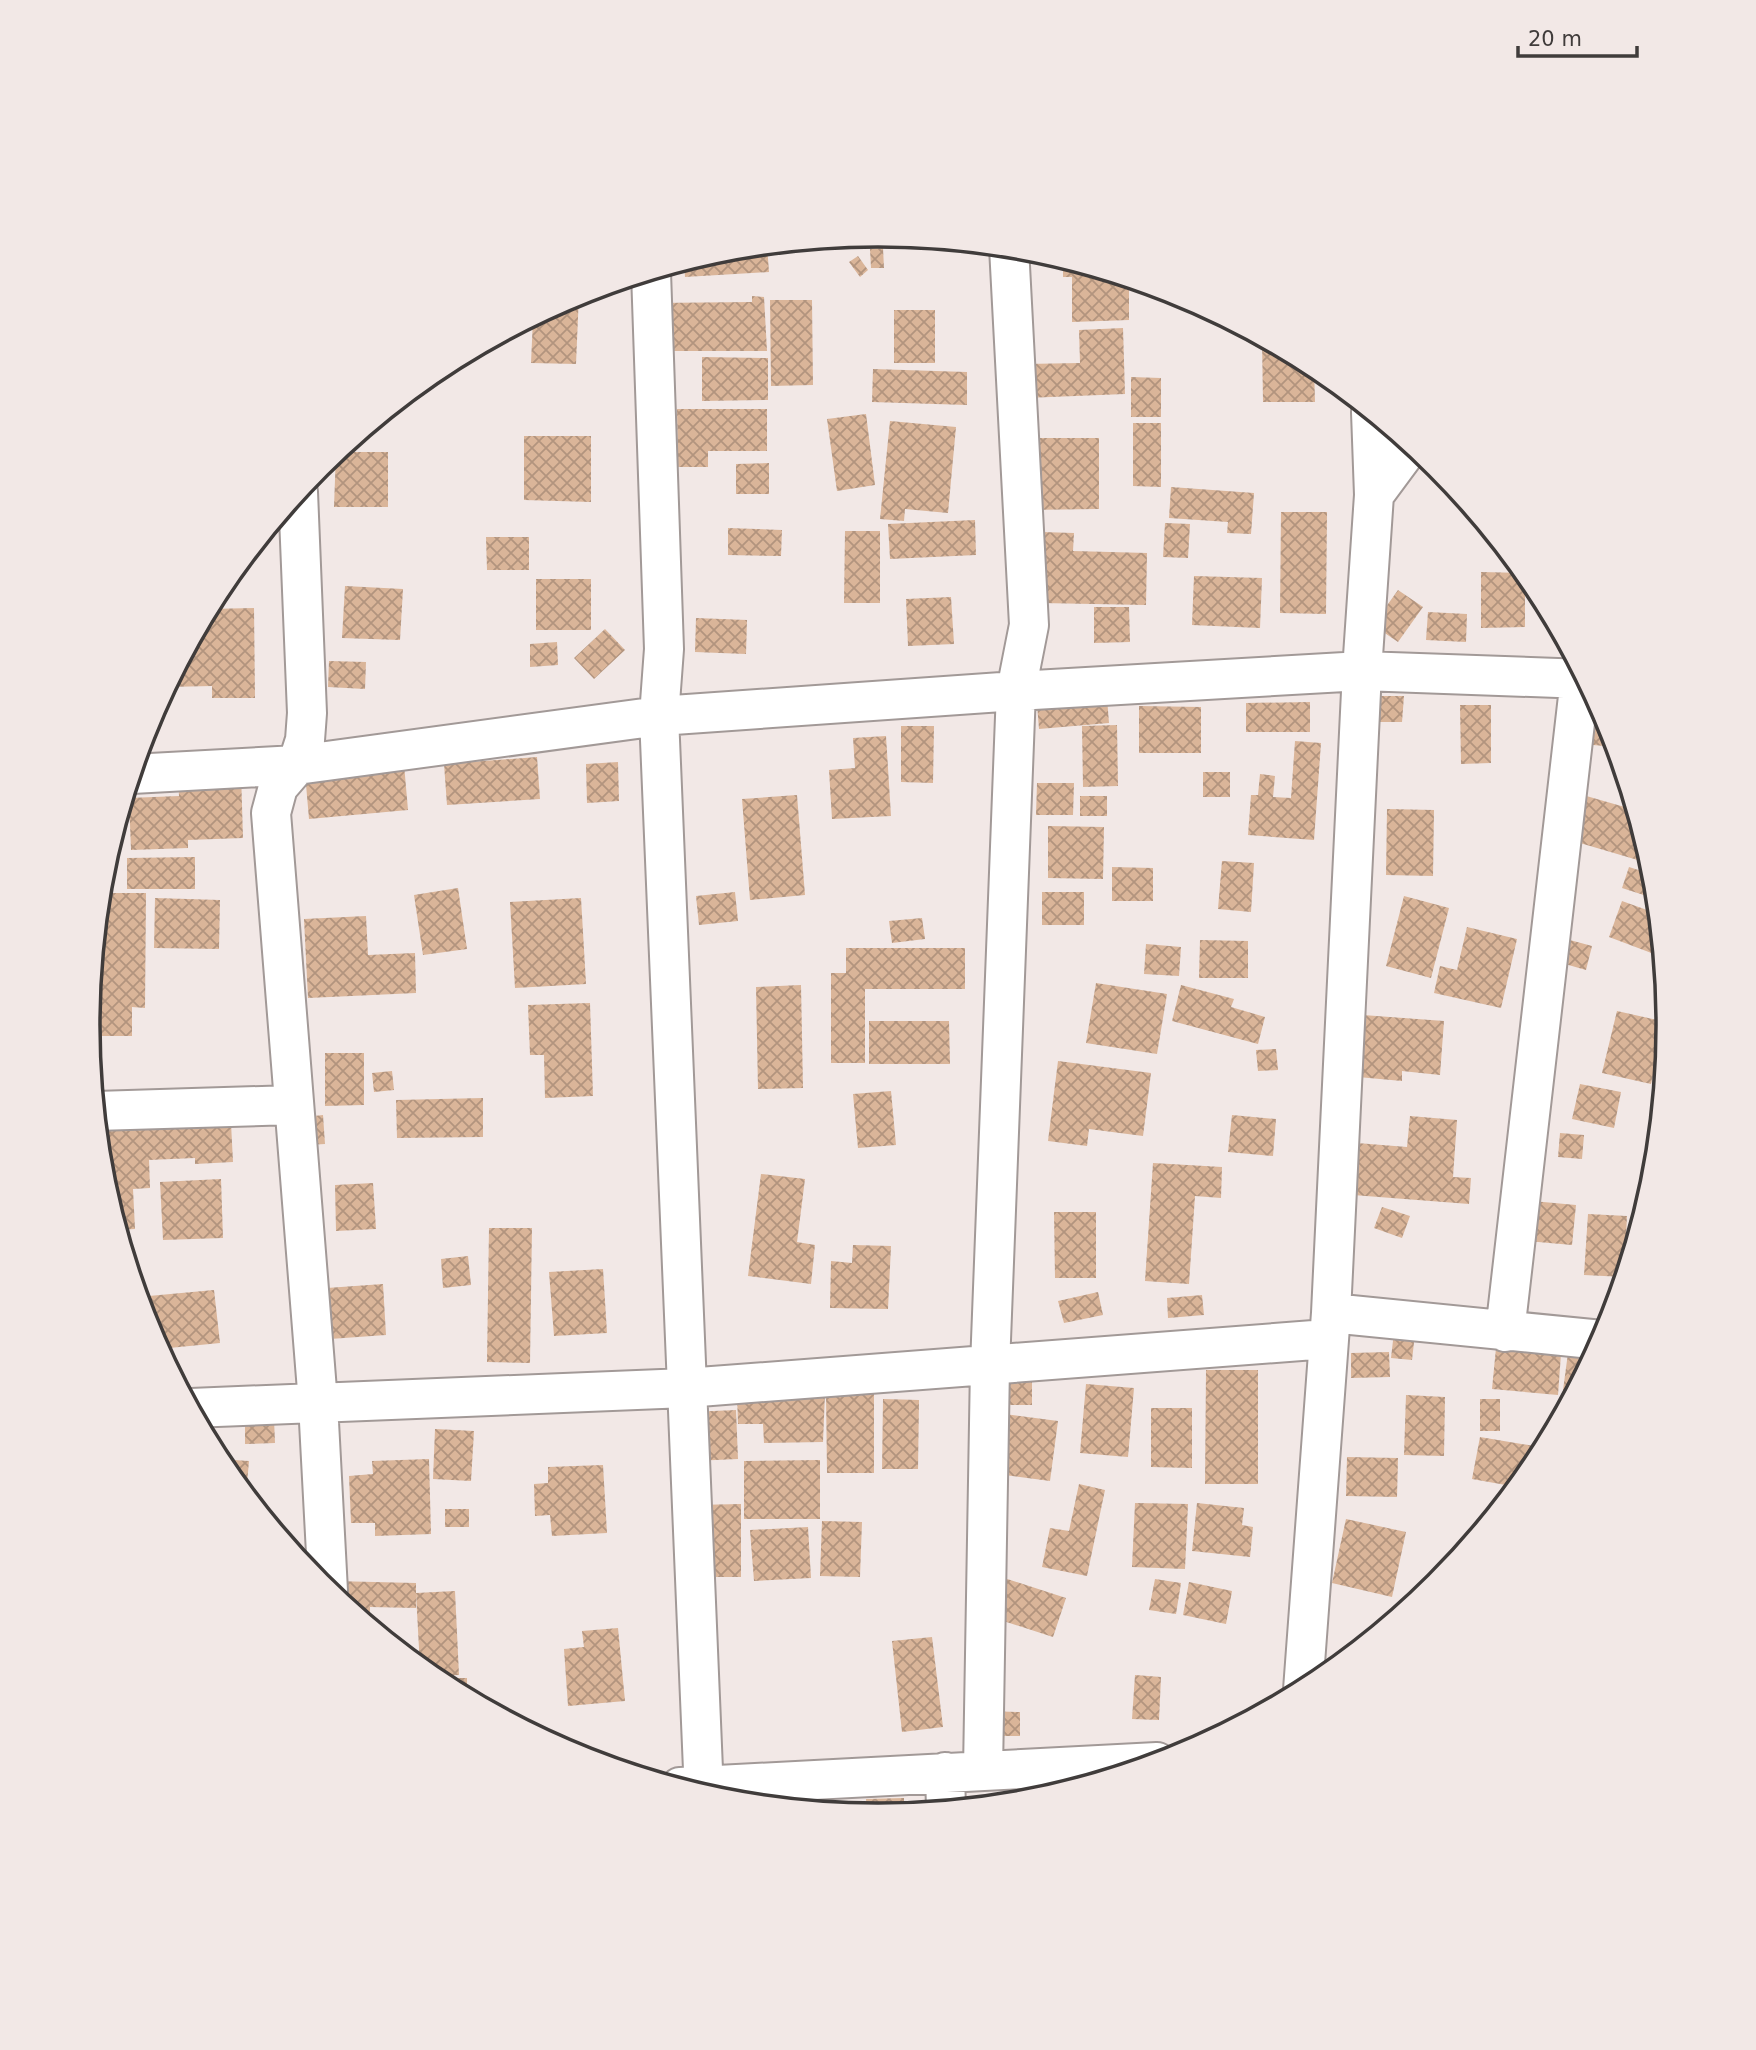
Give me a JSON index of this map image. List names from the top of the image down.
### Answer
{
  "scale_bar": "20 m"
}
